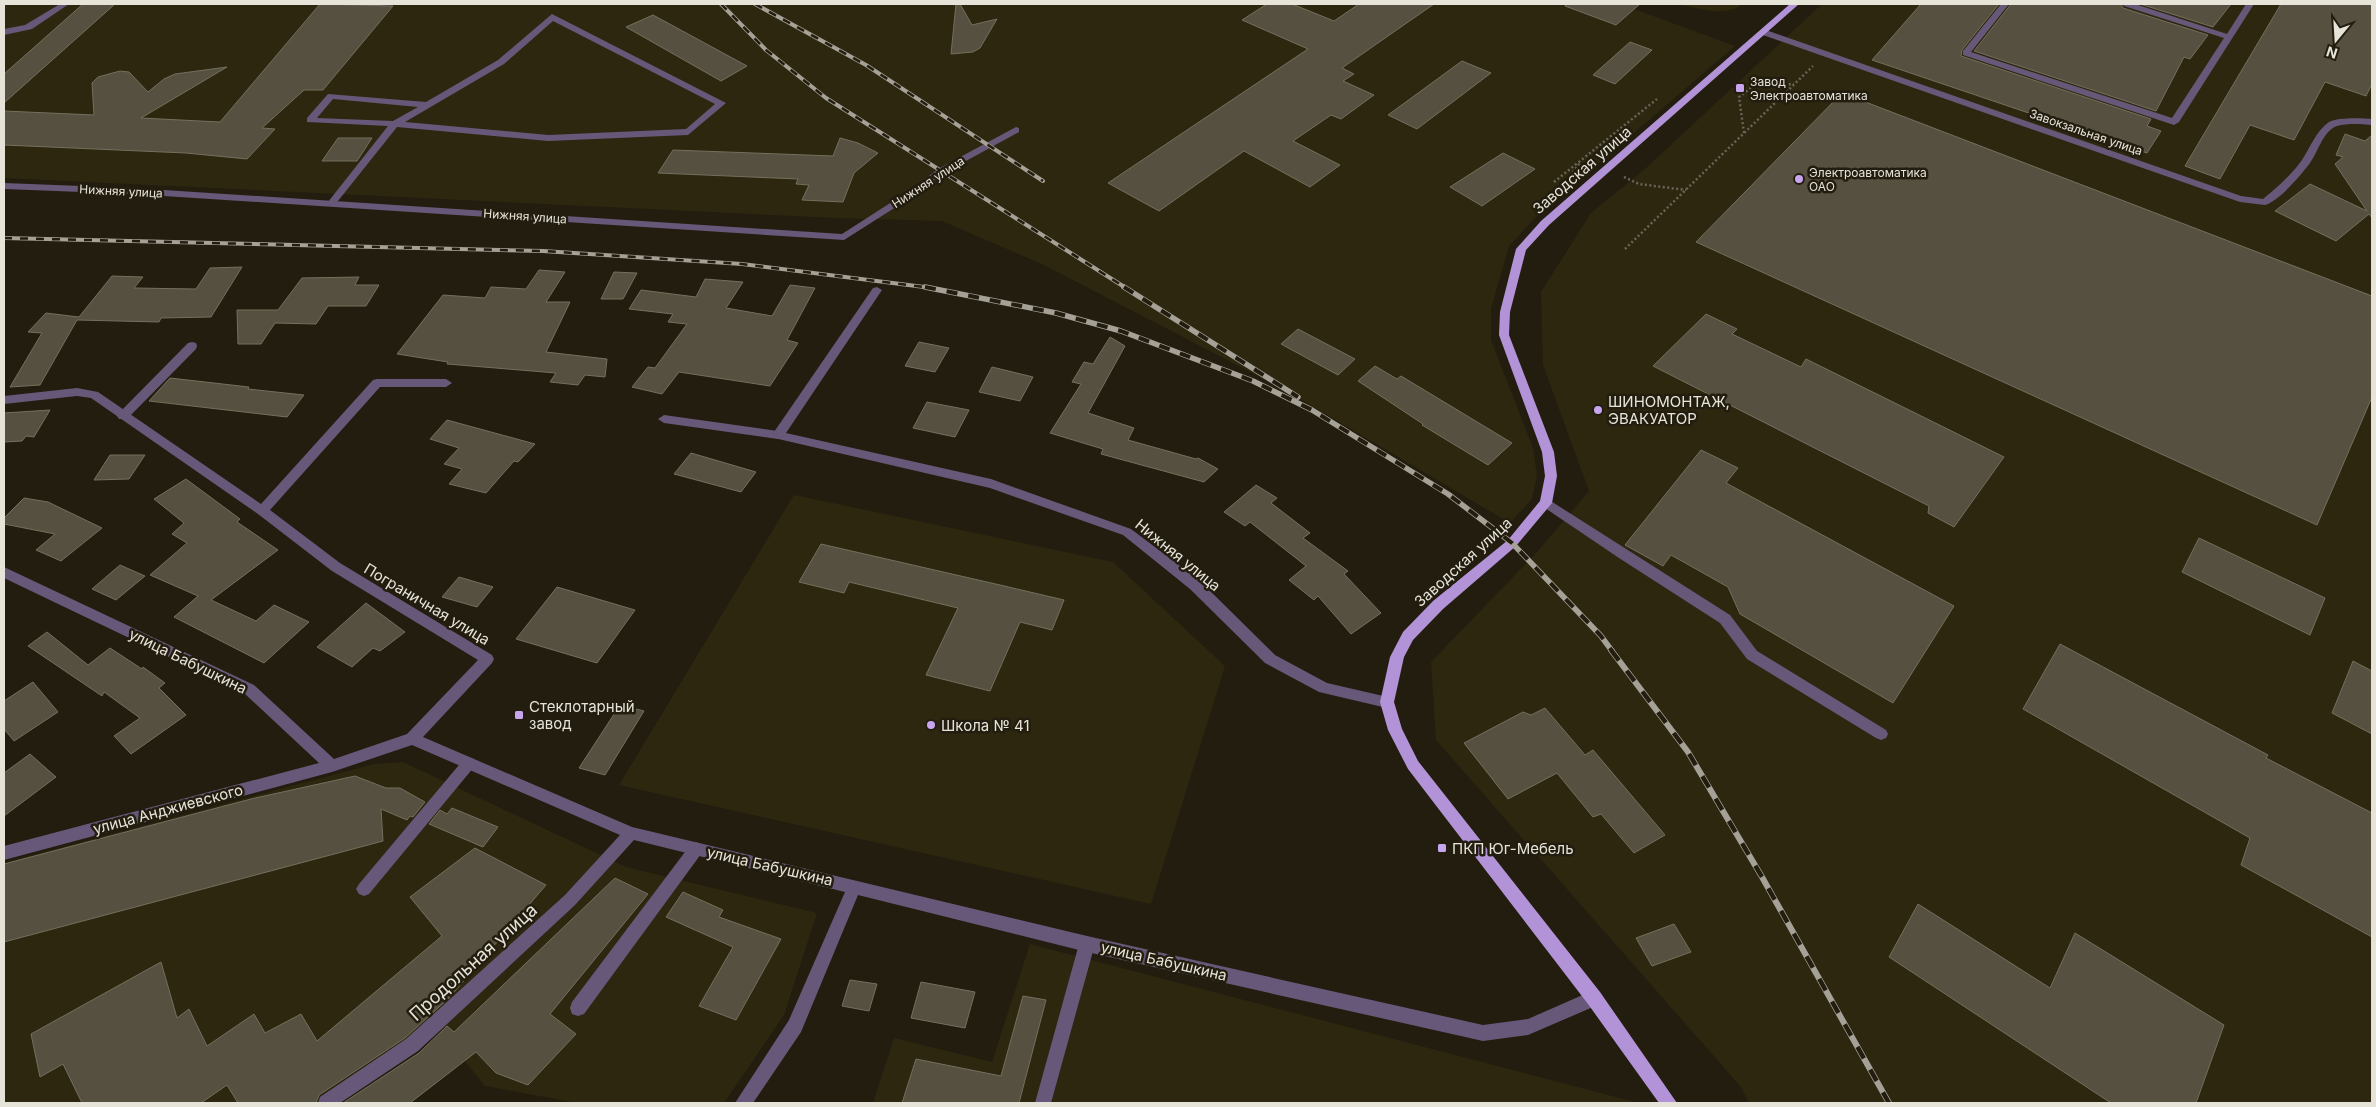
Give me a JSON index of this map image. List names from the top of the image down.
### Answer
{
  "streets": {
    "main road": ["Заводская улица"],
    "street": [
      "Завокзальная улица",
      "Нижняя улица",
      "Пограничная улица",
      "улица Бабушкина",
      "улица Анджиевского",
      "Продольная улица"
    ]
  },
  "crossings": [
    ["Завокзальная улица", "Заводская улица"],
    ["Заводская улица", "Нижняя улица"],
    ["Заводская улица", "улица Бабушкина"],
    ["Пограничная улица", "улица Бабушкина"],
    ["улица Бабушкина", "улица Анджиевского"],
    ["улица Бабушкина", "Продольная улица"]
  ],
  "places": {
    "transit": ["Завод Электроавтоматика", "Стеклотарный завод", "ПКП Юг-Мебель"],
    "other": ["Электроавтоматика ОАО", "ШИНОМОНТАЖ, ЭВАКУАТОР", "Школа № 41"]
  },
  "north": "bottom"
}
